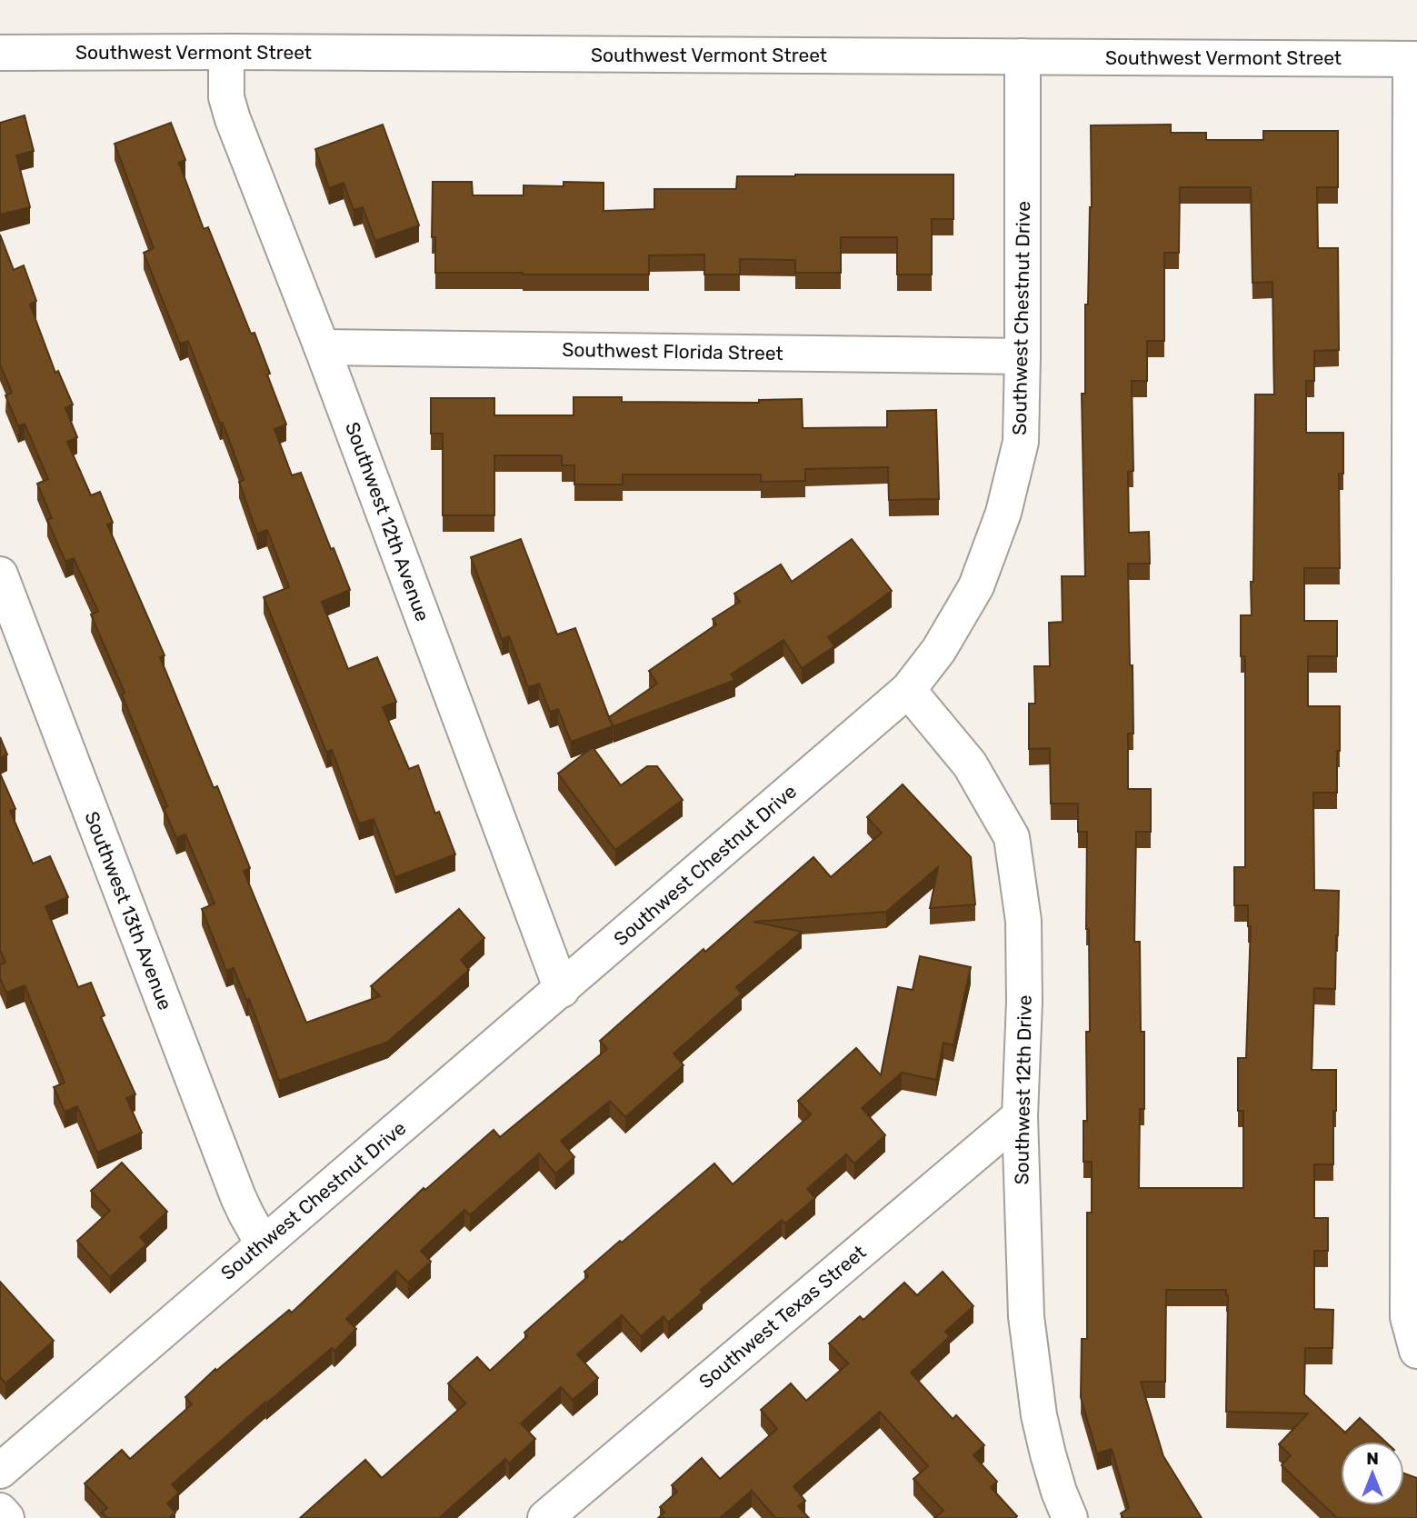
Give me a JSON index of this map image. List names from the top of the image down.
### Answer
{
  "streets": {
    "street": [
      "Southwest Vermont Street",
      "Southwest Chestnut Drive",
      "Southwest Florida Street",
      "Southwest 12th Avenue",
      "Southwest 13th Avenue",
      "Southwest 12th Drive",
      "Southwest Texas Street"
    ]
  },
  "crossings": [
    ["Southwest Vermont Street", "Southwest Chestnut Drive"],
    ["Southwest Vermont Street", "Southwest 12th Avenue"],
    ["Southwest Chestnut Drive", "Southwest Florida Street"],
    ["Southwest Chestnut Drive", "Southwest 12th Avenue"],
    ["Southwest Chestnut Drive", "Southwest 13th Avenue"],
    ["Southwest Chestnut Drive", "Southwest 12th Drive"],
    ["Southwest Florida Street", "Southwest 12th Avenue"],
    ["Southwest 12th Drive", "Southwest Texas Street"]
  ],
  "north": "top"
}
